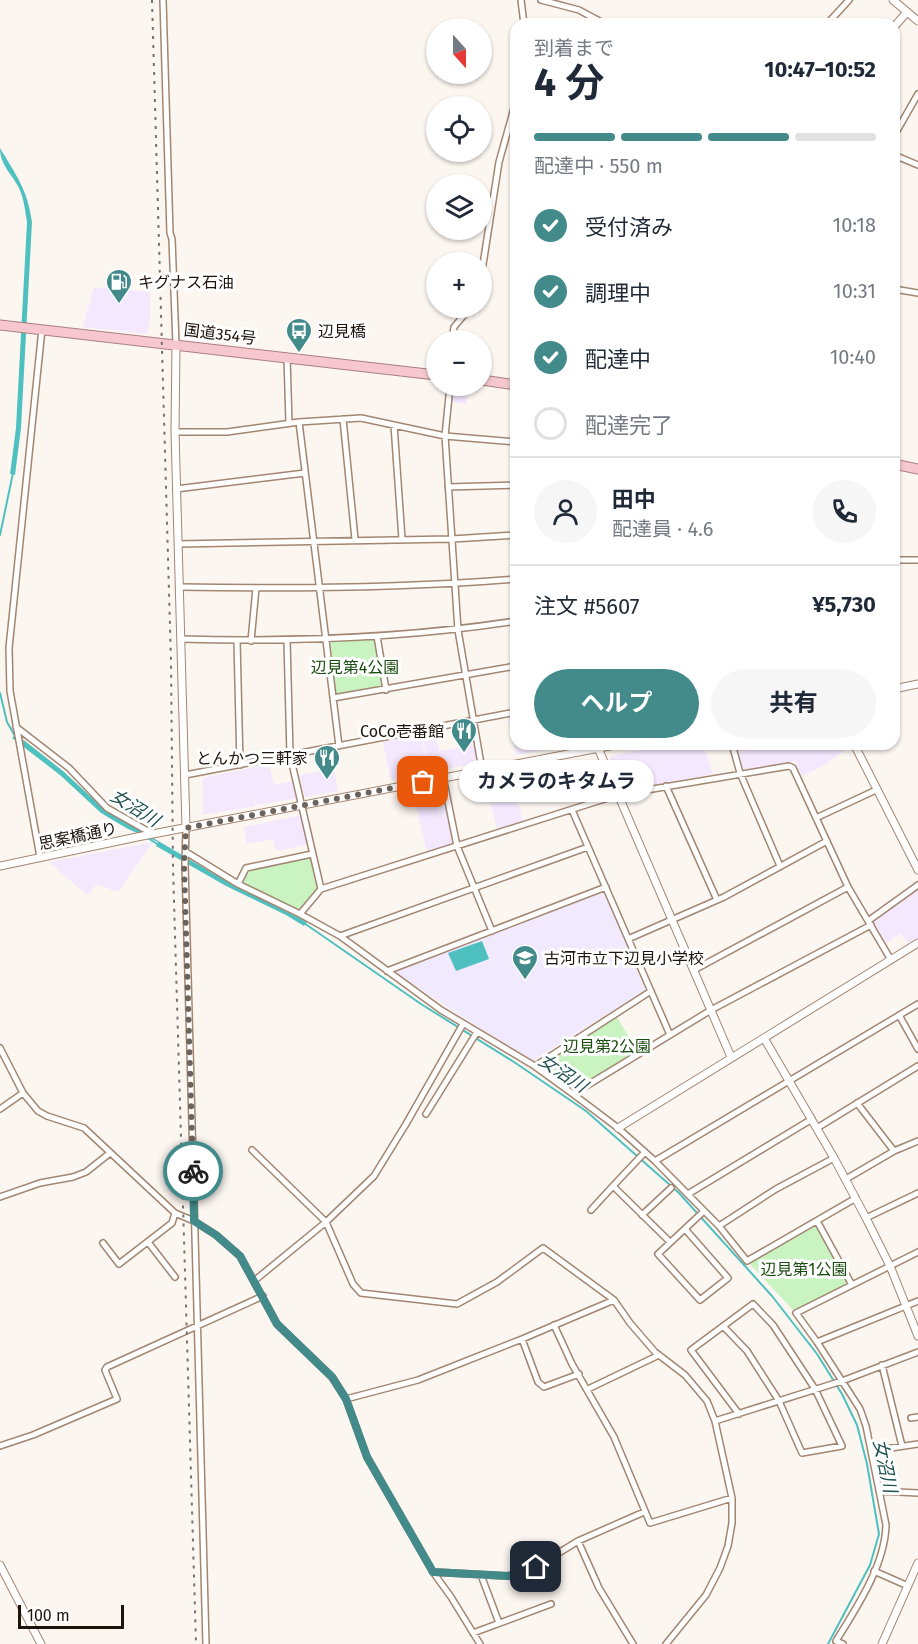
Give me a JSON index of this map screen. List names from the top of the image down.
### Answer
{
  "streets": {
    "highway": ["国道354号"],
    "street": ["思案橋通り"]
  },
  "water": ["女沼川"],
  "parks": ["辺見第4公園", "辺見第2公園", "辺見第1公園"],
  "places": {
    "fuel station": ["キグナス石油"],
    "bus stop": ["辺見橋"],
    "restaurant": ["CoCo壱番館", "とんかつ三軒家"],
    "other": ["カメラのキタムラ"],
    "school or university": ["古河市立下辺見小学校"]
  },
  "scale_bar": "100 m",
  "north": "bottom",
  "page": {
    "map_buttons": ["+", "−"],
    "heading": ["4 分", "到着まで", "10:47–10:52"],
    "panel": [
      "田中",
      "配達員 · 4.6",
      "注文 #5607",
      "¥5,730"
    ],
    "bar": "配達中 · 550 m",
    "list": [
      ["受付済み", "10:18"],
      ["調理中", "10:31"],
      ["配達中", "10:40"],
      "配達完了"
    ],
    "buttons": ["ヘルプ", "共有"],
    "bubble": "カメラのキタムラ",
    "scale": "100 m"
  }
}
